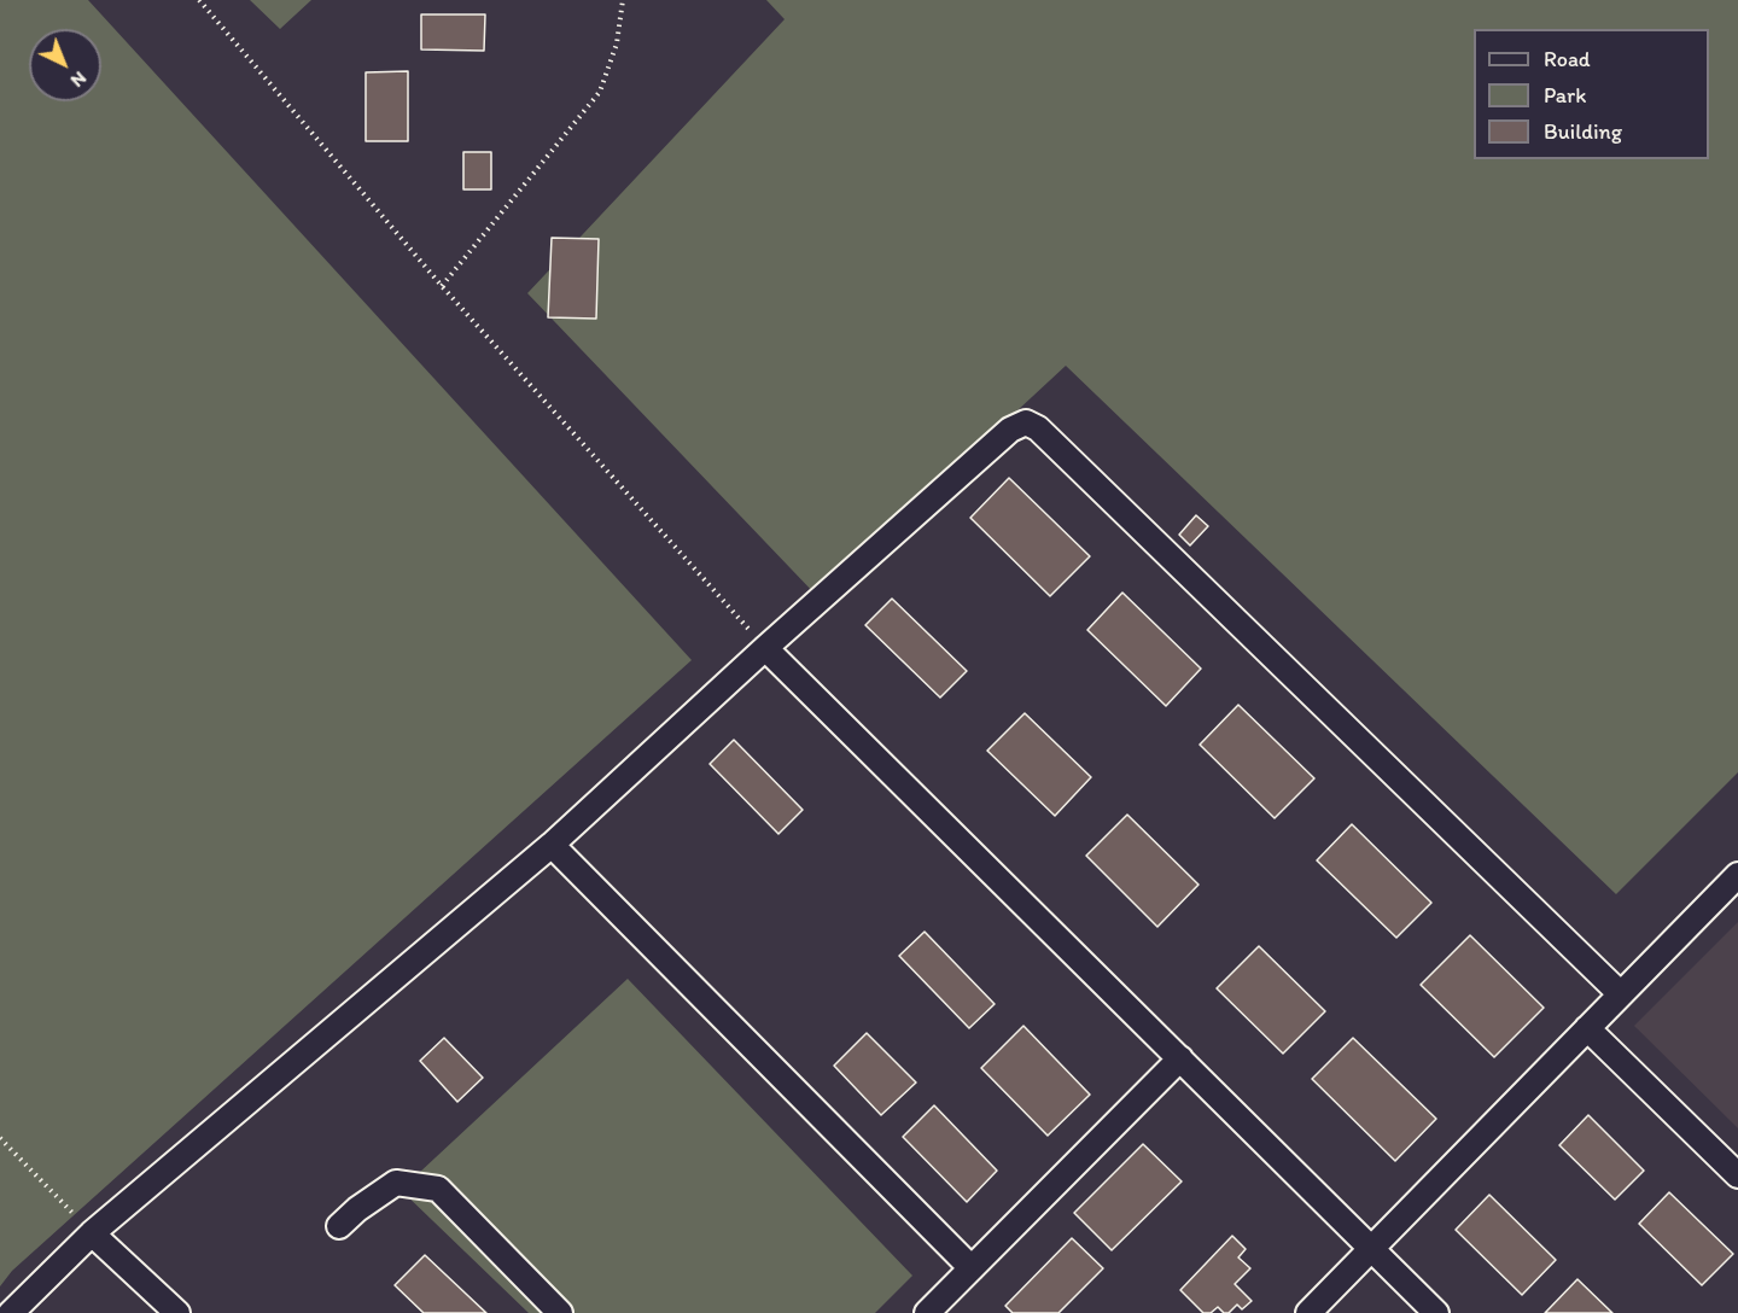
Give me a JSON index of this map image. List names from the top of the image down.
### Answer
{
  "legend": ["Road", "Park", "Building"],
  "north": "bottom right"
}
